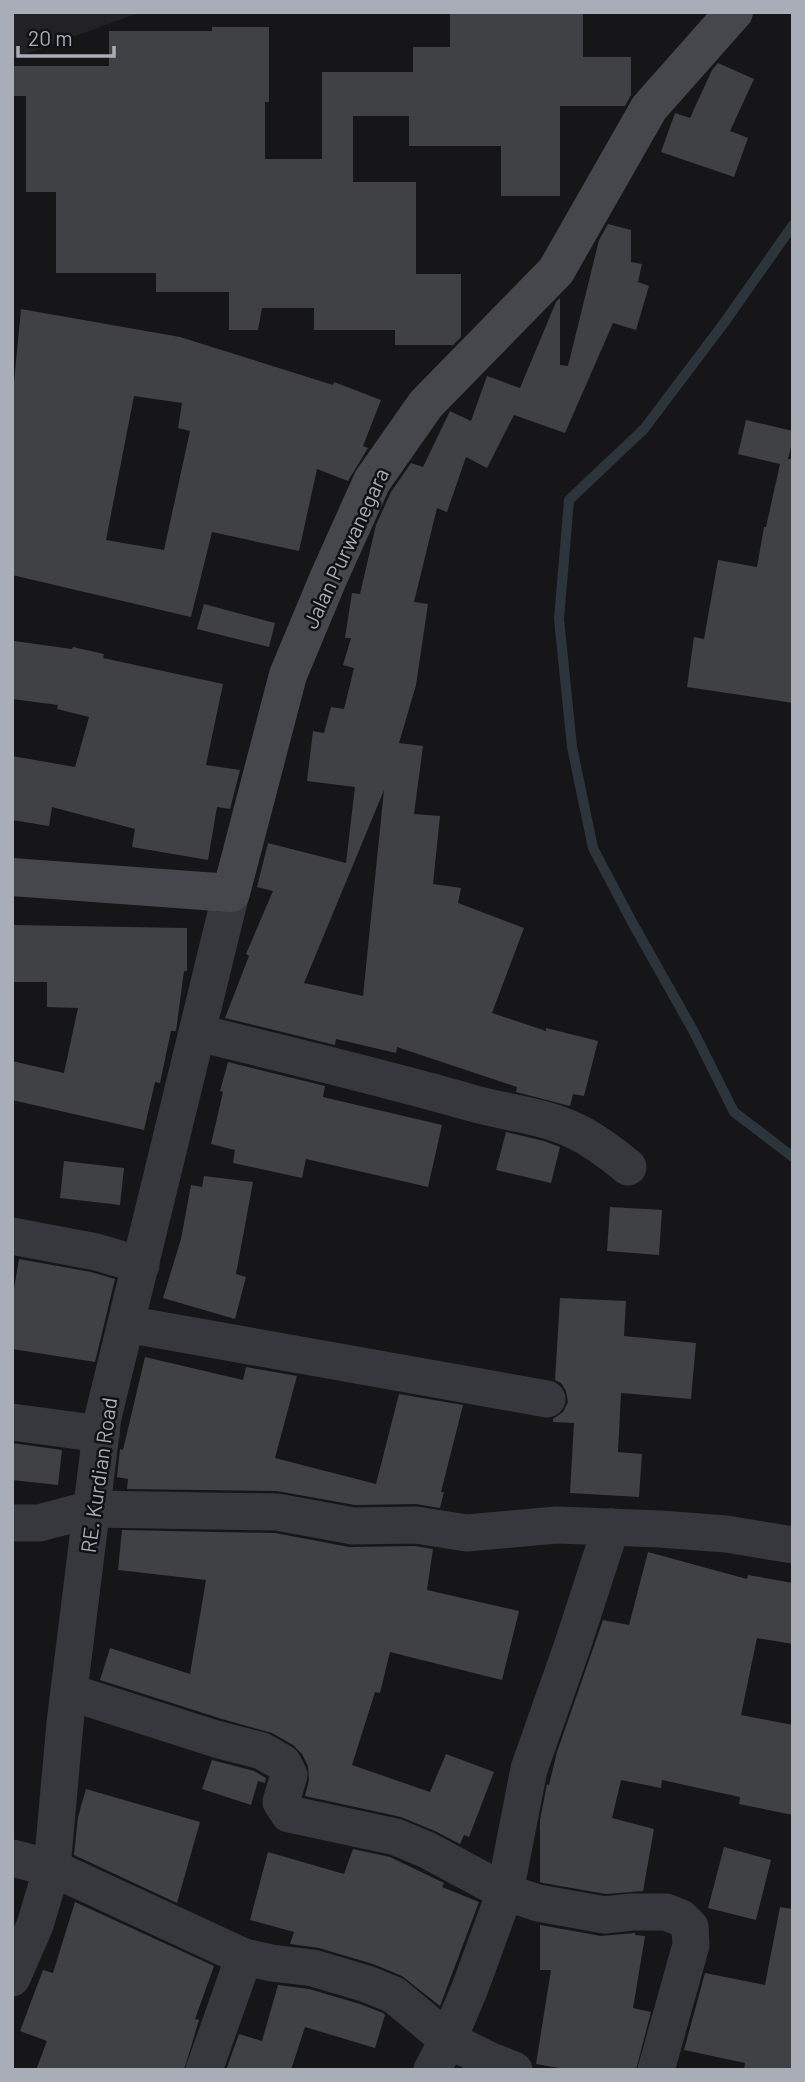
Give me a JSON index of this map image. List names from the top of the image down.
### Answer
{
  "streets": {
    "street": ["Jalan Purwanegara", "RE. Kurdian Road"]
  },
  "crossings": [
    ["Jalan Purwanegara", "RE. Kurdian Road"]
  ],
  "scale_bar": "20 m"
}
